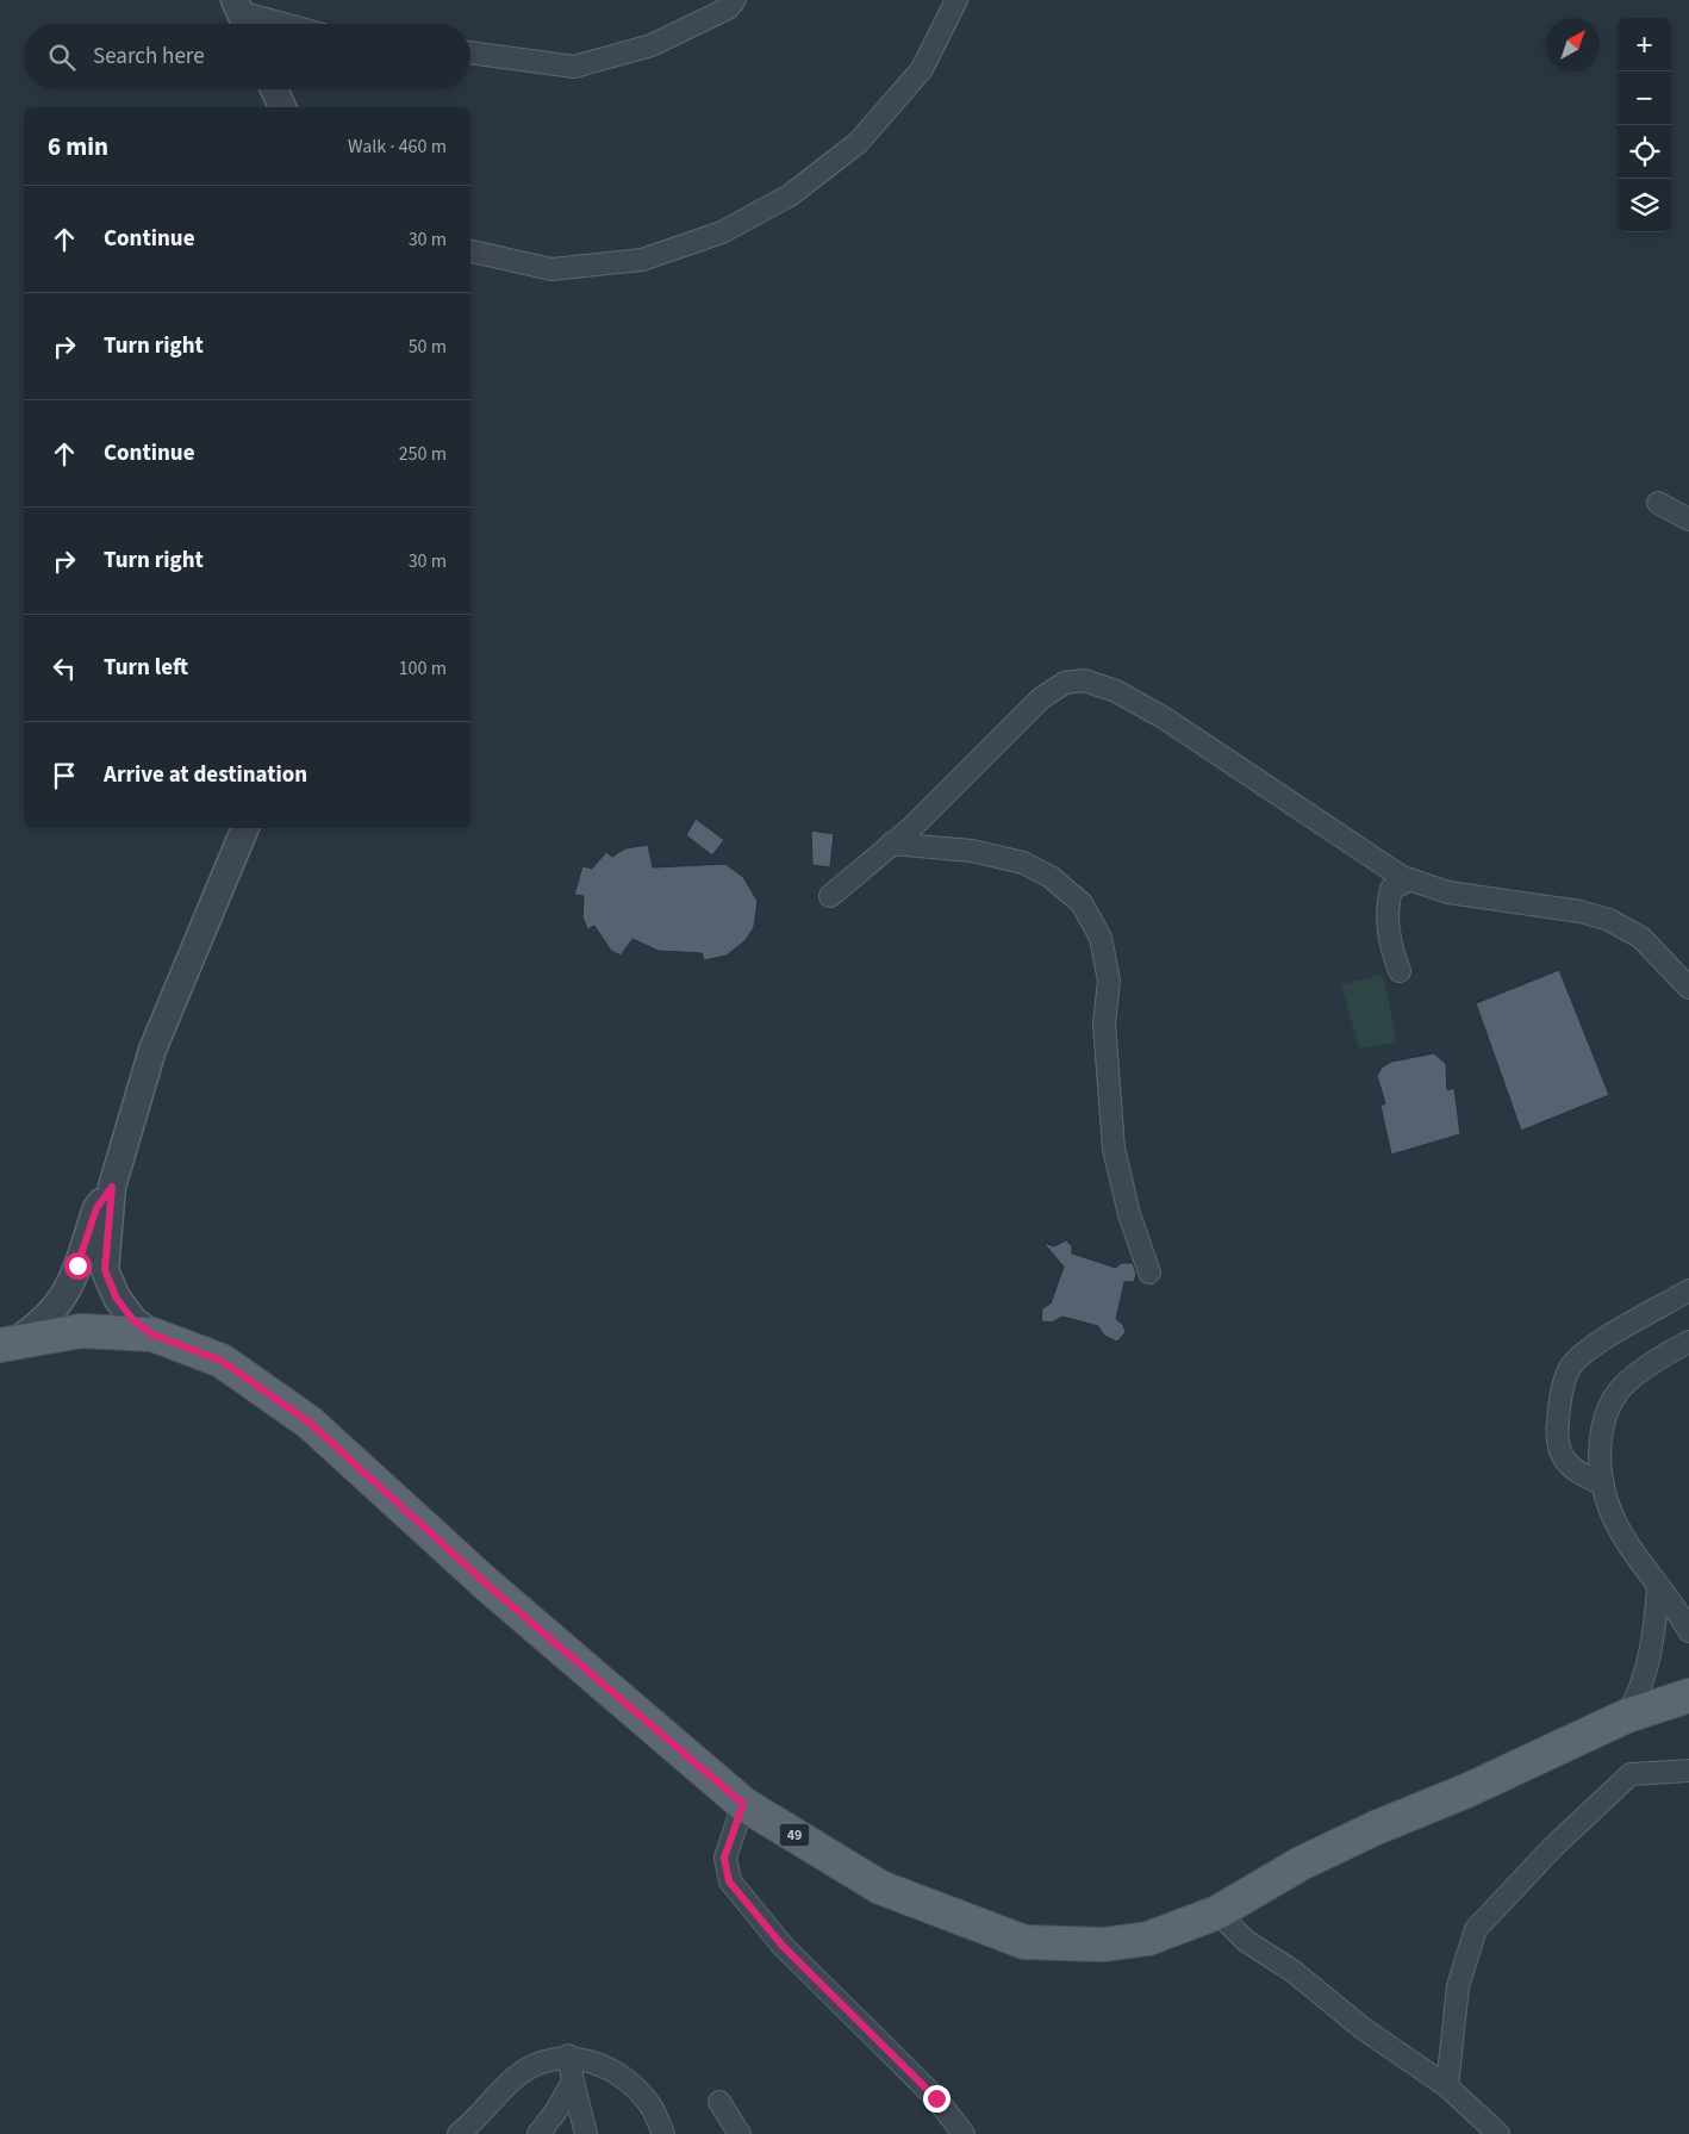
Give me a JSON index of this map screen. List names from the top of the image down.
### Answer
{
  "streets": {
    "main road": ["49"]
  },
  "north": "top right",
  "page": {
    "map_buttons": ["+", "−"],
    "search": "Search here",
    "heading": ["6 min", "Walk · 460 m"],
    "list": [
      ["Continue", "30 m"],
      ["Turn right", "50 m"],
      ["Continue", "250 m"],
      ["Turn right", "30 m"],
      ["Turn left", "100 m"],
      "Arrive at destination"
    ]
  }
}
